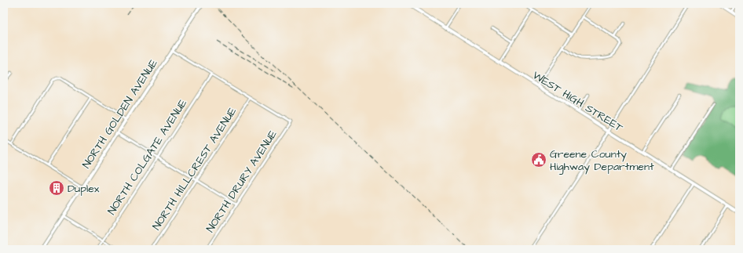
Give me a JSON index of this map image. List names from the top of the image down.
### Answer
{
  "streets": {
    "street": [
      "WEST HIGH STREET",
      "NORTH GOLDEN AVENUE",
      "NORTH COLGATE AVENUE",
      "NORTH HILLCREST AVENUE",
      "NORTH DRURY AVENUE"
    ]
  },
  "crossings": [
    ["NORTH HILLCREST AVENUE", "NORTH DRURY AVENUE"]
  ],
  "places": {
    "public building": ["Greene County Highway Department"],
    "building": ["Duplex"]
  }
}
